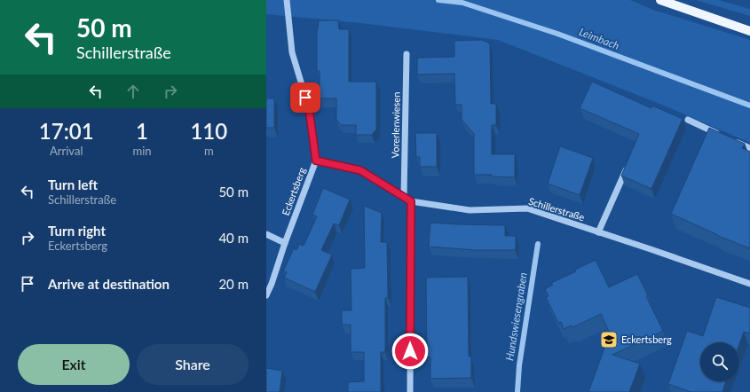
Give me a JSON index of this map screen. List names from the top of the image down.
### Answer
{
  "streets": {
    "street": ["Vorerlenwiesen", "Eckertsberg", "Schillerstraße"]
  },
  "crossings": [
    ["Vorerlenwiesen", "Schillerstraße"],
    ["Eckertsberg", "Schillerstraße"]
  ],
  "water": ["Leimbach", "Hundswiesengraben"],
  "places": {
    "school or university": ["Eckertsberg"]
  },
  "page": {
    "turn": ["50 m", "Schillerstraße"],
    "eta": [
      "17:01",
      "Arrival",
      "1",
      "min",
      "110",
      "m"
    ],
    "list": [
      {
        "name": "Turn left",
        "note": "Schillerstraße",
        "value": "50 m"
      },
      {
        "name": "Turn right",
        "note": "Eckertsberg",
        "value": "40 m"
      },
      {
        "name": "Arrive at destination",
        "value": "20 m"
      }
    ],
    "buttons": ["Exit", "Share"]
  }
}
